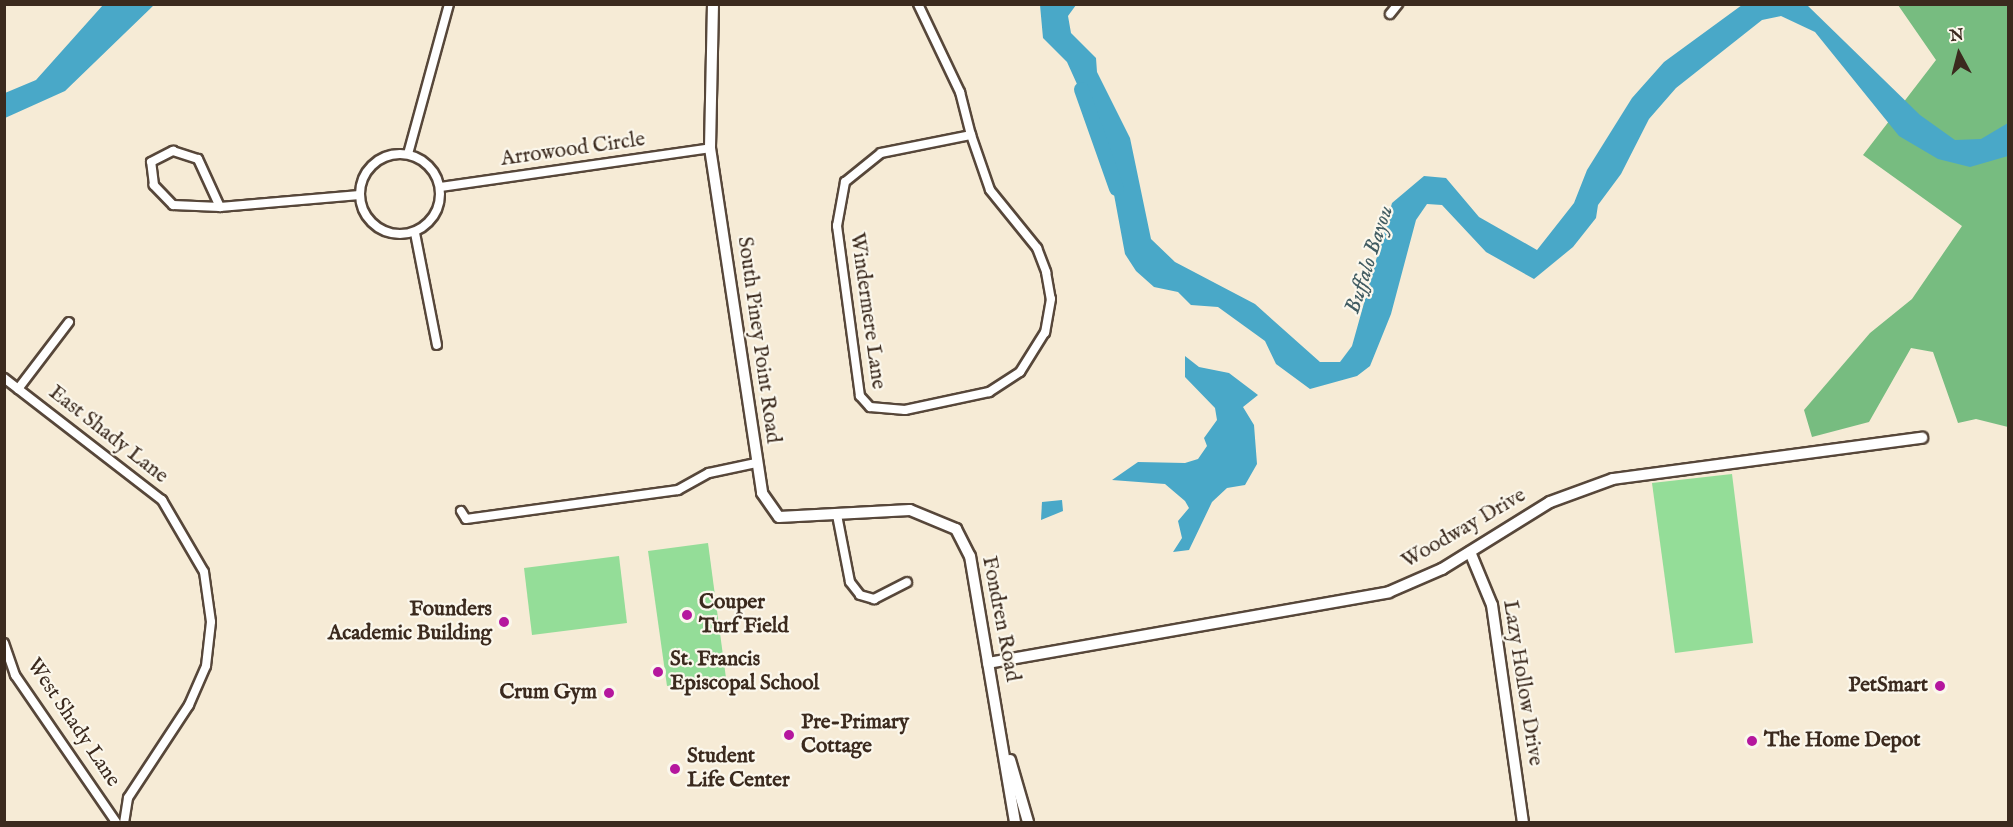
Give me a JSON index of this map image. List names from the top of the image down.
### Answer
{
  "streets": {
    "street": [
      "Arrowood Circle",
      "Windermere Lane",
      "South Piney Point Road",
      "East Shady Lane",
      "Woodway Drive",
      "Fondren Road",
      "Lazy Hollow Drive",
      "West Shady Lane"
    ]
  },
  "crossings": [
    ["Arrowood Circle", "South Piney Point Road"],
    ["South Piney Point Road", "Fondren Road"],
    ["Woodway Drive", "Fondren Road"],
    ["Woodway Drive", "Lazy Hollow Drive"]
  ],
  "water": ["Buffalo Bayou"],
  "places": [
    "Couper Turf Field",
    "Founders Academic Building",
    "St. Francis Episcopal School",
    "PetSmart",
    "Crum Gym",
    "Pre-Primary Cottage",
    "The Home Depot",
    "Student Life Center"
  ],
  "north": "top"
}
